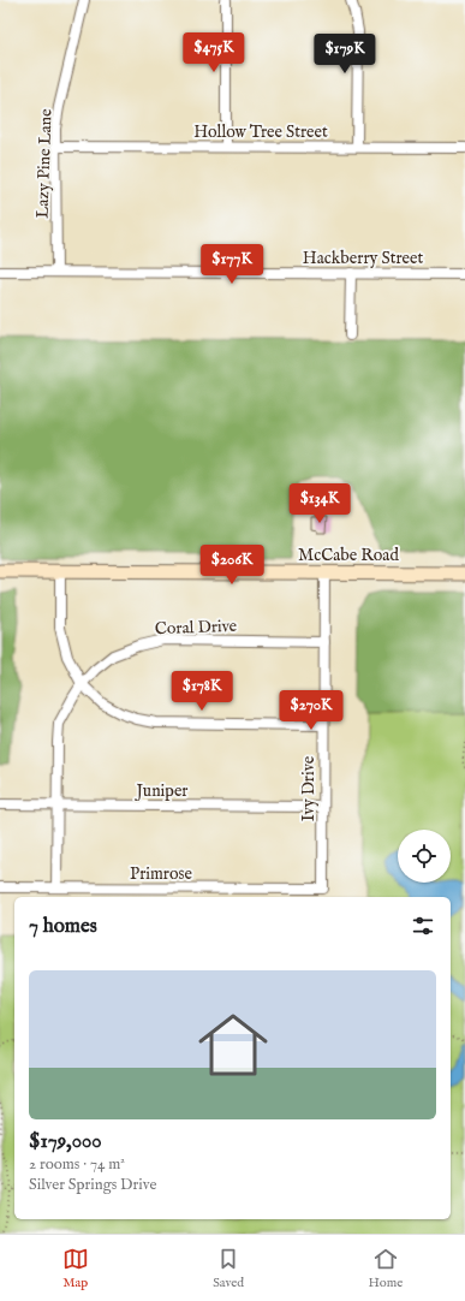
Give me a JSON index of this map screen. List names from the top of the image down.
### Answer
{
  "streets": {
    "street": [
      "Hollow Tree Street",
      "Lazy Pine Lane",
      "Hackberry Street",
      "McCabe Road",
      "Coral Drive",
      "Ivy Drive",
      "Juniper",
      "Primrose"
    ]
  },
  "crossings": [
    ["Hollow Tree Street", "Lazy Pine Lane"],
    ["Lazy Pine Lane", "Hackberry Street"],
    ["McCabe Road", "Ivy Drive"],
    ["Coral Drive", "Ivy Drive"],
    ["Coral Drive", "Juniper"],
    ["Coral Drive", "Primrose"],
    ["Ivy Drive", "Juniper"],
    ["Ivy Drive", "Primrose"]
  ],
  "page": {
    "price": [
      "$475K",
      "$179K",
      "$177K",
      "$134K",
      "$206K",
      "$178K",
      "$270K"
    ],
    "heading": "7 homes",
    "list": [
      {
        "name": "$179,000",
        "note": "2 rooms · 74 m² · Silver Springs Drive"
      }
    ],
    "tabs": ["Map", "Saved", "Home"]
  }
}
